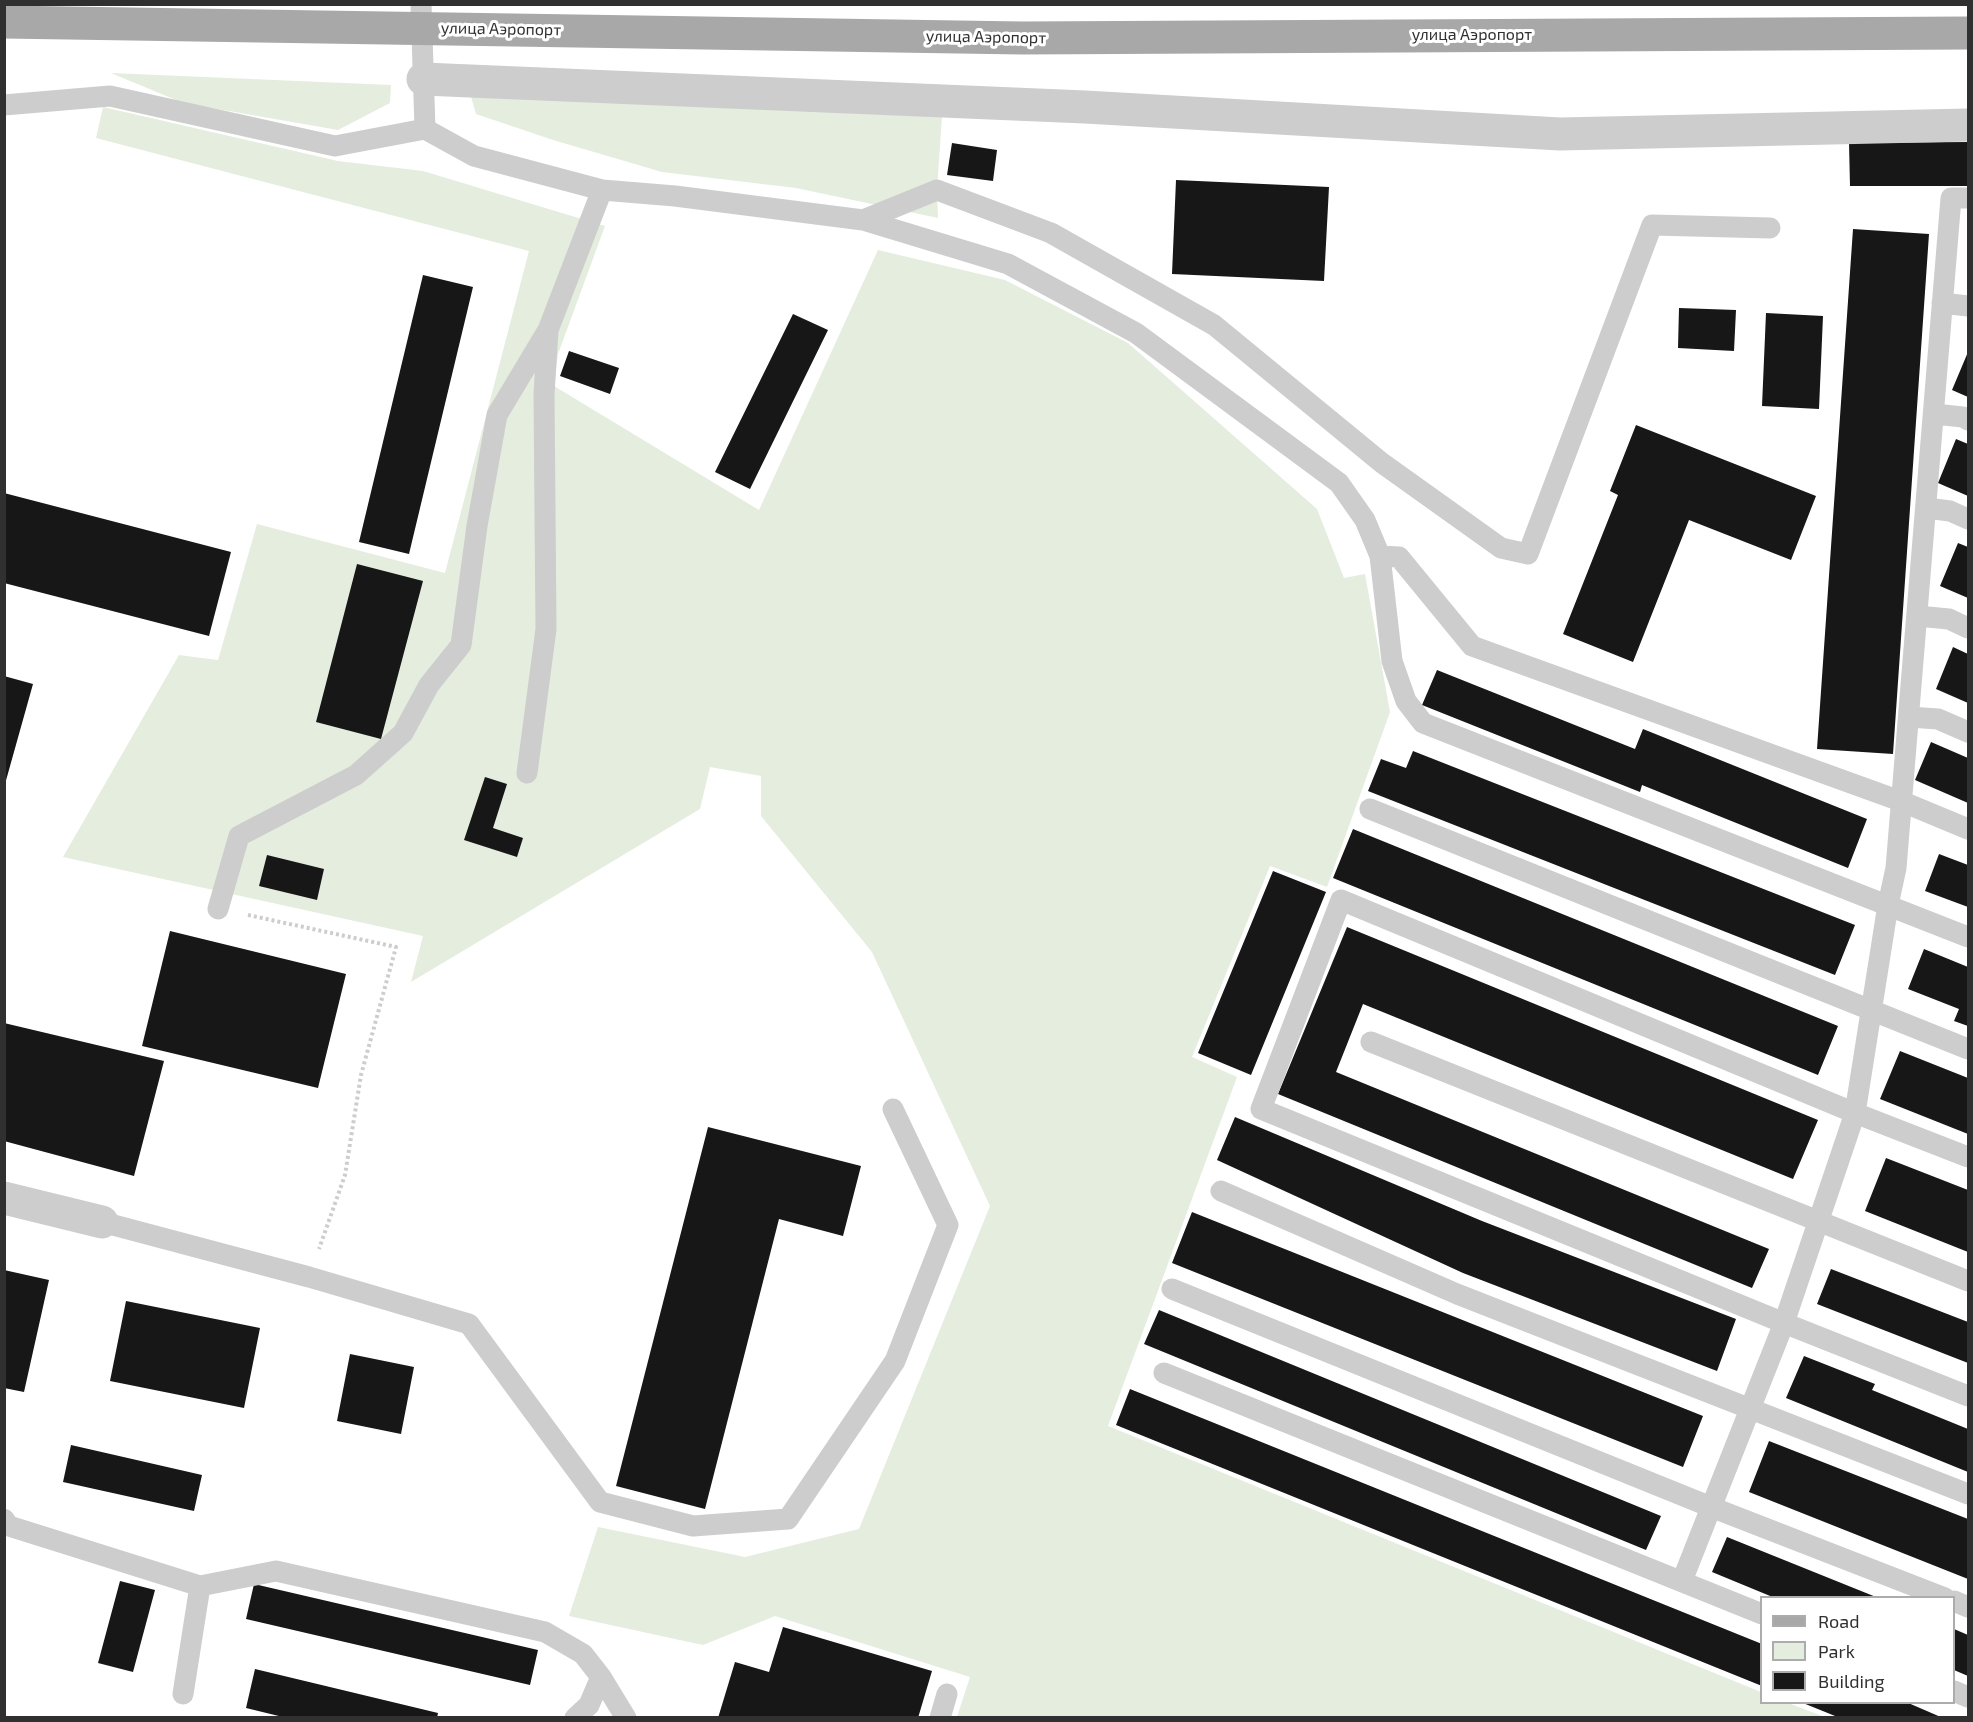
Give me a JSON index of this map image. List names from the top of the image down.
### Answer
{
  "streets": {
    "main road": ["улица Аэропорт"]
  },
  "legend": ["Road", "Park", "Building"]
}
